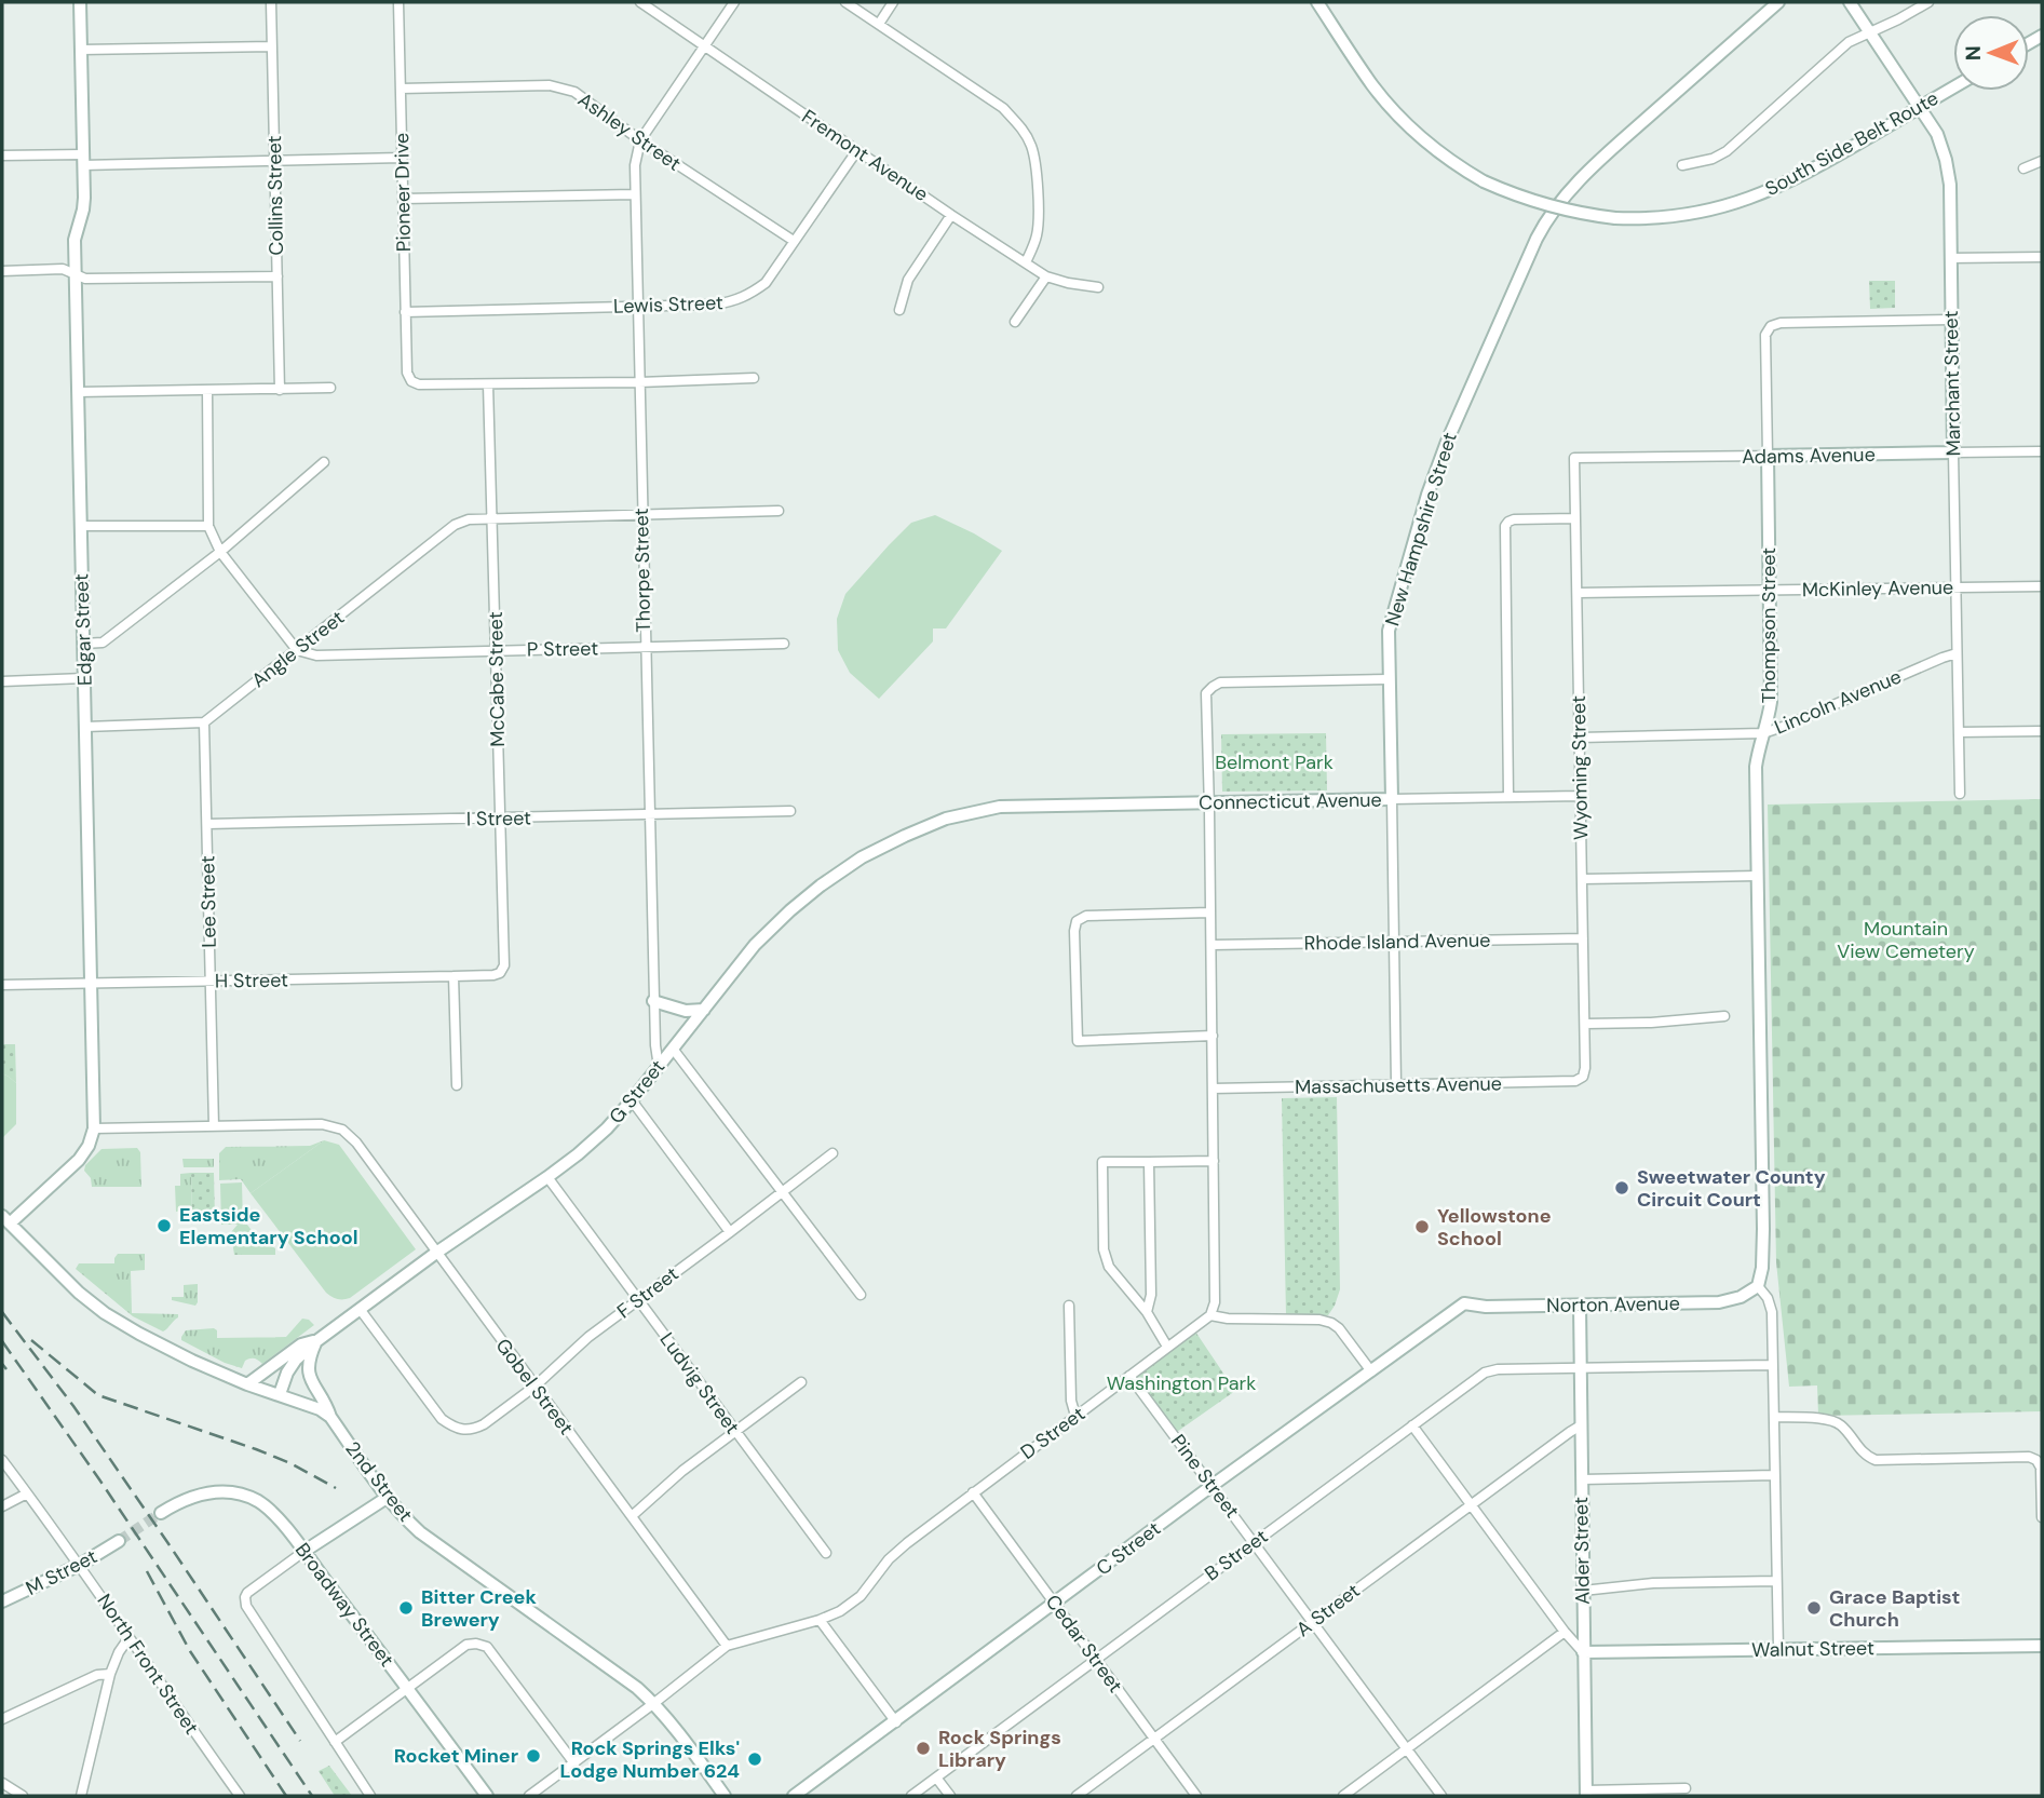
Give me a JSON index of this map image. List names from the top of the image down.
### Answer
{
  "streets": {
    "street": [
      "Ashley Street",
      "South Side Belt Route",
      "Fremont Avenue",
      "Pioneer Drive",
      "Collins Street",
      "Lewis Street",
      "Marchant Street",
      "Adams Avenue",
      "New Hampshire Street",
      "Thorpe Street",
      "McKinley Avenue",
      "Thompson Street",
      "Edgar Street",
      "Angle Street",
      "P Street",
      "McCabe Street",
      "Lincoln Avenue",
      "Wyoming Street",
      "Connecticut Avenue",
      "I Street",
      "Lee Street",
      "Rhode Island Avenue",
      "H Street",
      "Massachusetts Avenue",
      "G Street",
      "F Street",
      "Norton Avenue",
      "Ludvig Street",
      "Gobel Street",
      "D Street",
      "Pine Street",
      "2nd Street",
      "C Street",
      "Alder Street",
      "B Street",
      "M Street",
      "Broadway Street",
      "A Street",
      "Cedar Street",
      "Walnut Street",
      "North Front Street"
    ]
  },
  "crossings": [
    ["Ashley Street", "Pioneer Drive"],
    ["Ashley Street", "Lewis Street"],
    ["Ashley Street", "Thorpe Street"],
    ["South Side Belt Route", "Marchant Street"],
    ["Fremont Avenue", "Lewis Street"],
    ["Pioneer Drive", "Lewis Street"],
    ["Pioneer Drive", "McCabe Street"],
    ["Lewis Street", "Thorpe Street"],
    ["Marchant Street", "Adams Avenue"],
    ["Marchant Street", "McKinley Avenue"],
    ["Marchant Street", "Thompson Street"],
    ["Marchant Street", "Lincoln Avenue"],
    ["Adams Avenue", "Thompson Street"],
    ["Adams Avenue", "Wyoming Street"],
    ["New Hampshire Street", "Connecticut Avenue"],
    ["New Hampshire Street", "Rhode Island Avenue"],
    ["New Hampshire Street", "Massachusetts Avenue"],
    ["Thorpe Street", "Angle Street"],
    ["Thorpe Street", "P Street"],
    ["Thorpe Street", "I Street"],
    ["Thorpe Street", "G Street"],
    ["McKinley Avenue", "Thompson Street"],
    ["McKinley Avenue", "Wyoming Street"],
    ["Thompson Street", "Lincoln Avenue"],
    ["Thompson Street", "Norton Avenue"],
    ["Edgar Street", "H Street"],
    ["Edgar Street", "2nd Street"],
    ["Angle Street", "P Street"],
    ["Angle Street", "McCabe Street"],
    ["Angle Street", "Lee Street"],
    ["P Street", "McCabe Street"],
    ["McCabe Street", "I Street"],
    ["McCabe Street", "H Street"],
    ["Lincoln Avenue", "Wyoming Street"],
    ["Wyoming Street", "Connecticut Avenue"],
    ["Wyoming Street", "Rhode Island Avenue"],
    ["Wyoming Street", "Massachusetts Avenue"],
    ["Connecticut Avenue", "G Street"],
    ["I Street", "Lee Street"],
    ["Lee Street", "H Street"],
    ["Lee Street", "Gobel Street"],
    ["G Street", "F Street"],
    ["G Street", "Ludvig Street"],
    ["G Street", "Gobel Street"],
    ["G Street", "2nd Street"],
    ["F Street", "Ludvig Street"],
    ["F Street", "Gobel Street"],
    ["Norton Avenue", "C Street"],
    ["Norton Avenue", "Alder Street"],
    ["Gobel Street", "D Street"],
    ["D Street", "Pine Street"],
    ["D Street", "2nd Street"],
    ["D Street", "Cedar Street"],
    ["Pine Street", "C Street"],
    ["Pine Street", "B Street"],
    ["Pine Street", "A Street"],
    ["C Street", "Cedar Street"],
    ["Alder Street", "B Street"],
    ["Alder Street", "A Street"],
    ["Alder Street", "Walnut Street"],
    ["B Street", "Cedar Street"],
    ["M Street", "North Front Street"],
    ["A Street", "Cedar Street"]
  ],
  "parks": ["Belmont Park", "Mountain View Cemetery", "Washington Park"],
  "places": [
    "Sweetwater County Circuit Court",
    "Eastside Elementary School",
    "Yellowstone School",
    "Bitter Creek Brewery",
    "Grace Baptist Church",
    "Rock Springs Library",
    "Rocket Miner",
    "Rock Springs Elks' Lodge Number 624"
  ],
  "north": "left"
}
